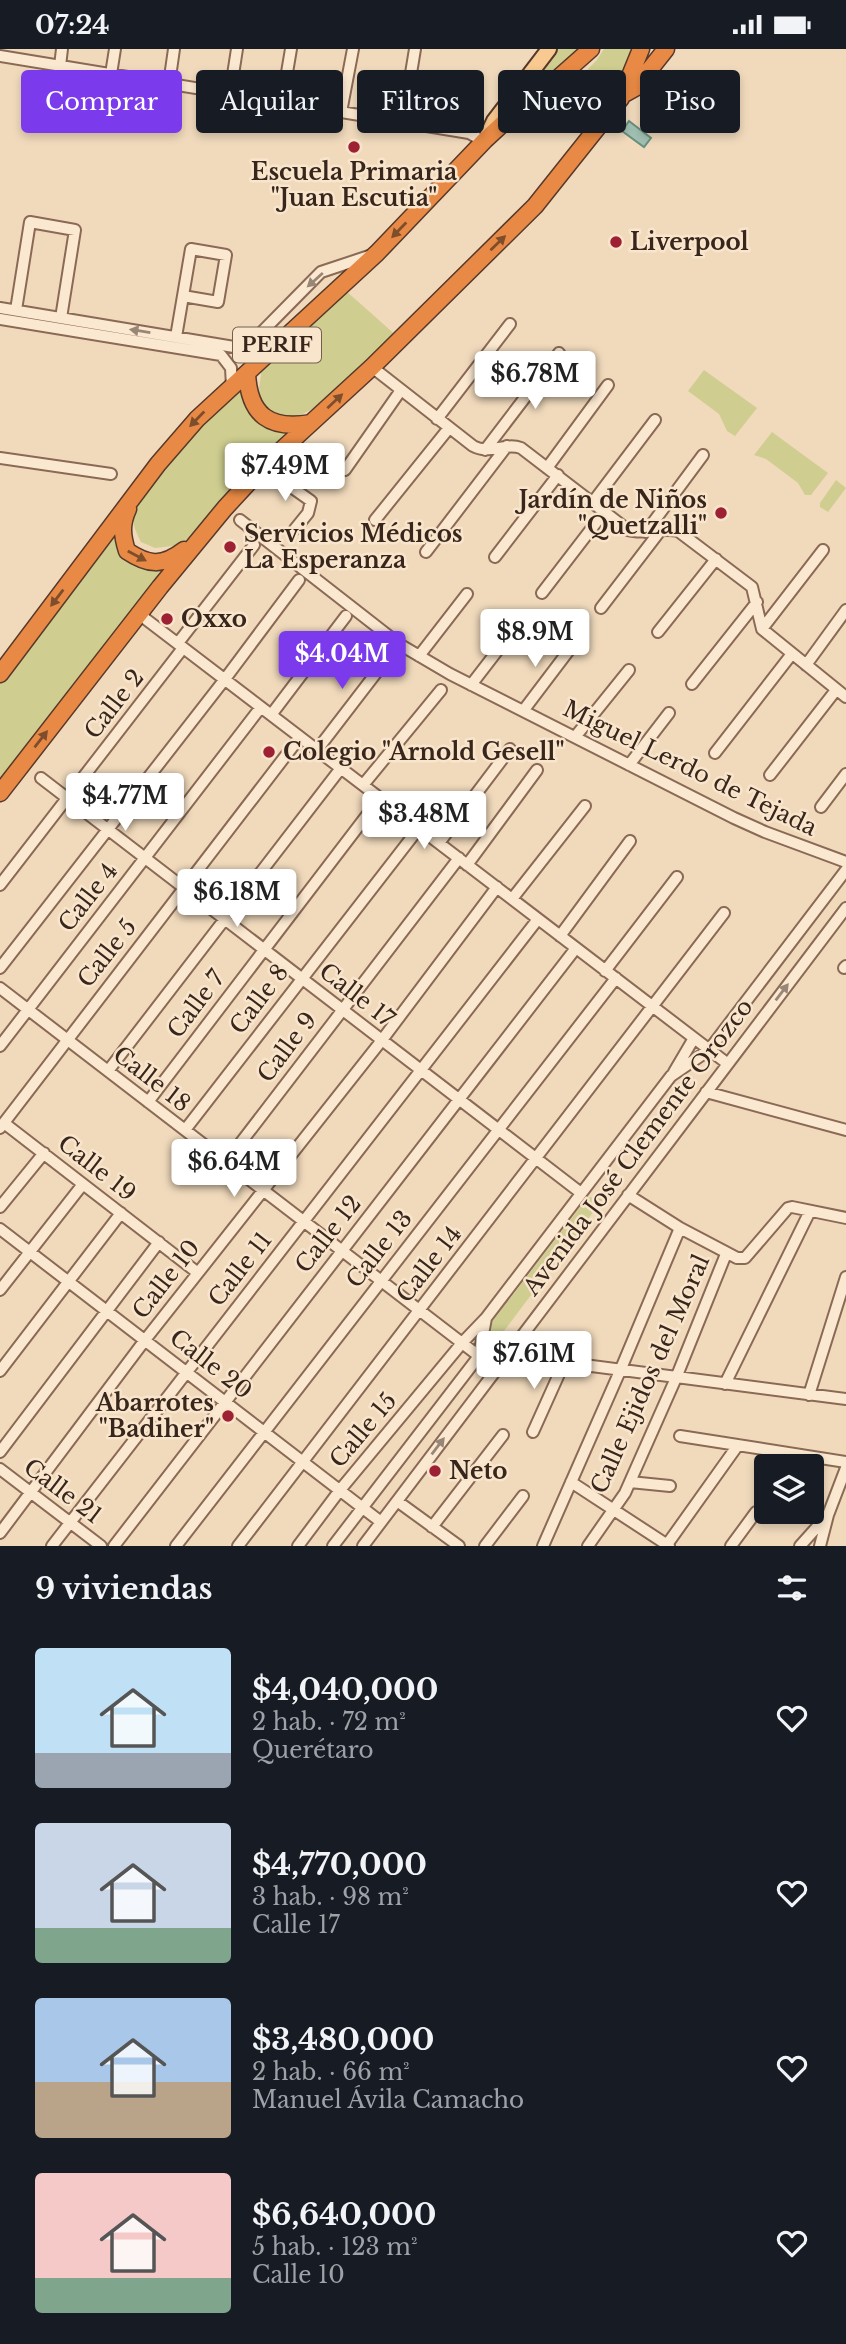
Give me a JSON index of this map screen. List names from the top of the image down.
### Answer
{
  "streets": {
    "highway": ["PERIF"],
    "street": [
      "Calle 2",
      "Miguel Lerdo de Tejada",
      "Calle 4",
      "Calle 5",
      "Calle 17",
      "Calle 8",
      "Calle 7",
      "Calle 9",
      "Calle 18",
      "Avenida José Clemente Orozco",
      "Calle 19",
      "Calle 12",
      "Calle 13",
      "Calle 14",
      "Calle 11",
      "Calle 10",
      "Calle 20",
      "Calle Ejidos del Moral",
      "Calle 15",
      "Calle 21"
    ]
  },
  "crossings": [
    ["Calle 2", "Calle 17"],
    ["Calle 4", "Calle 17"],
    ["Calle 4", "Calle 18"],
    ["Calle 5", "Calle 17"],
    ["Calle 5", "Calle 18"],
    ["Calle 5", "Calle 19"],
    ["Calle 17", "Calle 8"],
    ["Calle 17", "Calle 7"],
    ["Calle 17", "Calle 9"],
    ["Calle 17", "Avenida José Clemente Orozco"],
    ["Calle 17", "Calle 12"],
    ["Calle 17", "Calle 13"],
    ["Calle 17", "Calle 14"],
    ["Calle 17", "Calle 11"],
    ["Calle 17", "Calle 10"],
    ["Calle 8", "Calle 18"],
    ["Calle 7", "Calle 18"],
    ["Calle 9", "Calle 18"],
    ["Calle 18", "Avenida José Clemente Orozco"],
    ["Calle 18", "Calle 12"],
    ["Calle 18", "Calle 13"],
    ["Calle 18", "Calle 14"],
    ["Calle 18", "Calle 11"],
    ["Calle 18", "Calle 10"],
    ["Calle 18", "Calle 15"],
    ["Avenida José Clemente Orozco", "Calle 20"],
    ["Avenida José Clemente Orozco", "Calle 15"],
    ["Calle 19", "Calle 10"],
    ["Calle 12", "Calle 20"],
    ["Calle 13", "Calle 20"],
    ["Calle 14", "Calle 20"],
    ["Calle 11", "Calle 20"],
    ["Calle 11", "Calle 21"],
    ["Calle 10", "Calle 20"],
    ["Calle 10", "Calle 21"],
    ["Calle 20", "Calle 15"]
  ],
  "places": [
    "Escuela Primaria \"Juan Escutia\"",
    "Liverpool",
    "Jardín de Niños \"Quetzalli\"",
    "Servicios Médicos La Esperanza",
    "Oxxo",
    "Colegio \"Arnold Gesell\"",
    "Abarrotes \"Badiher\"",
    "Neto"
  ],
  "page": {
    "status": "07:24",
    "chip": [
      "Comprar",
      "Alquilar",
      "Filtros",
      "Nuevo",
      "Piso"
    ],
    "price": [
      "$6.78M",
      "$7.49M",
      "$8.9M",
      "$4.04M",
      "$4.77M",
      "$3.48M",
      "$6.18M",
      "$6.64M",
      "$7.61M"
    ],
    "heading": "9 viviendas",
    "list": [
      {
        "name": "$4,040,000",
        "note": "2 hab. · 72 m² · Querétaro"
      },
      {
        "name": "$4,770,000",
        "note": "3 hab. · 98 m² · Calle 17"
      },
      {
        "name": "$3,480,000",
        "note": "2 hab. · 66 m² · Manuel Ávila Camacho"
      },
      {
        "name": "$6,640,000",
        "note": "5 hab. · 123 m² · Calle 10"
      }
    ]
  }
}
